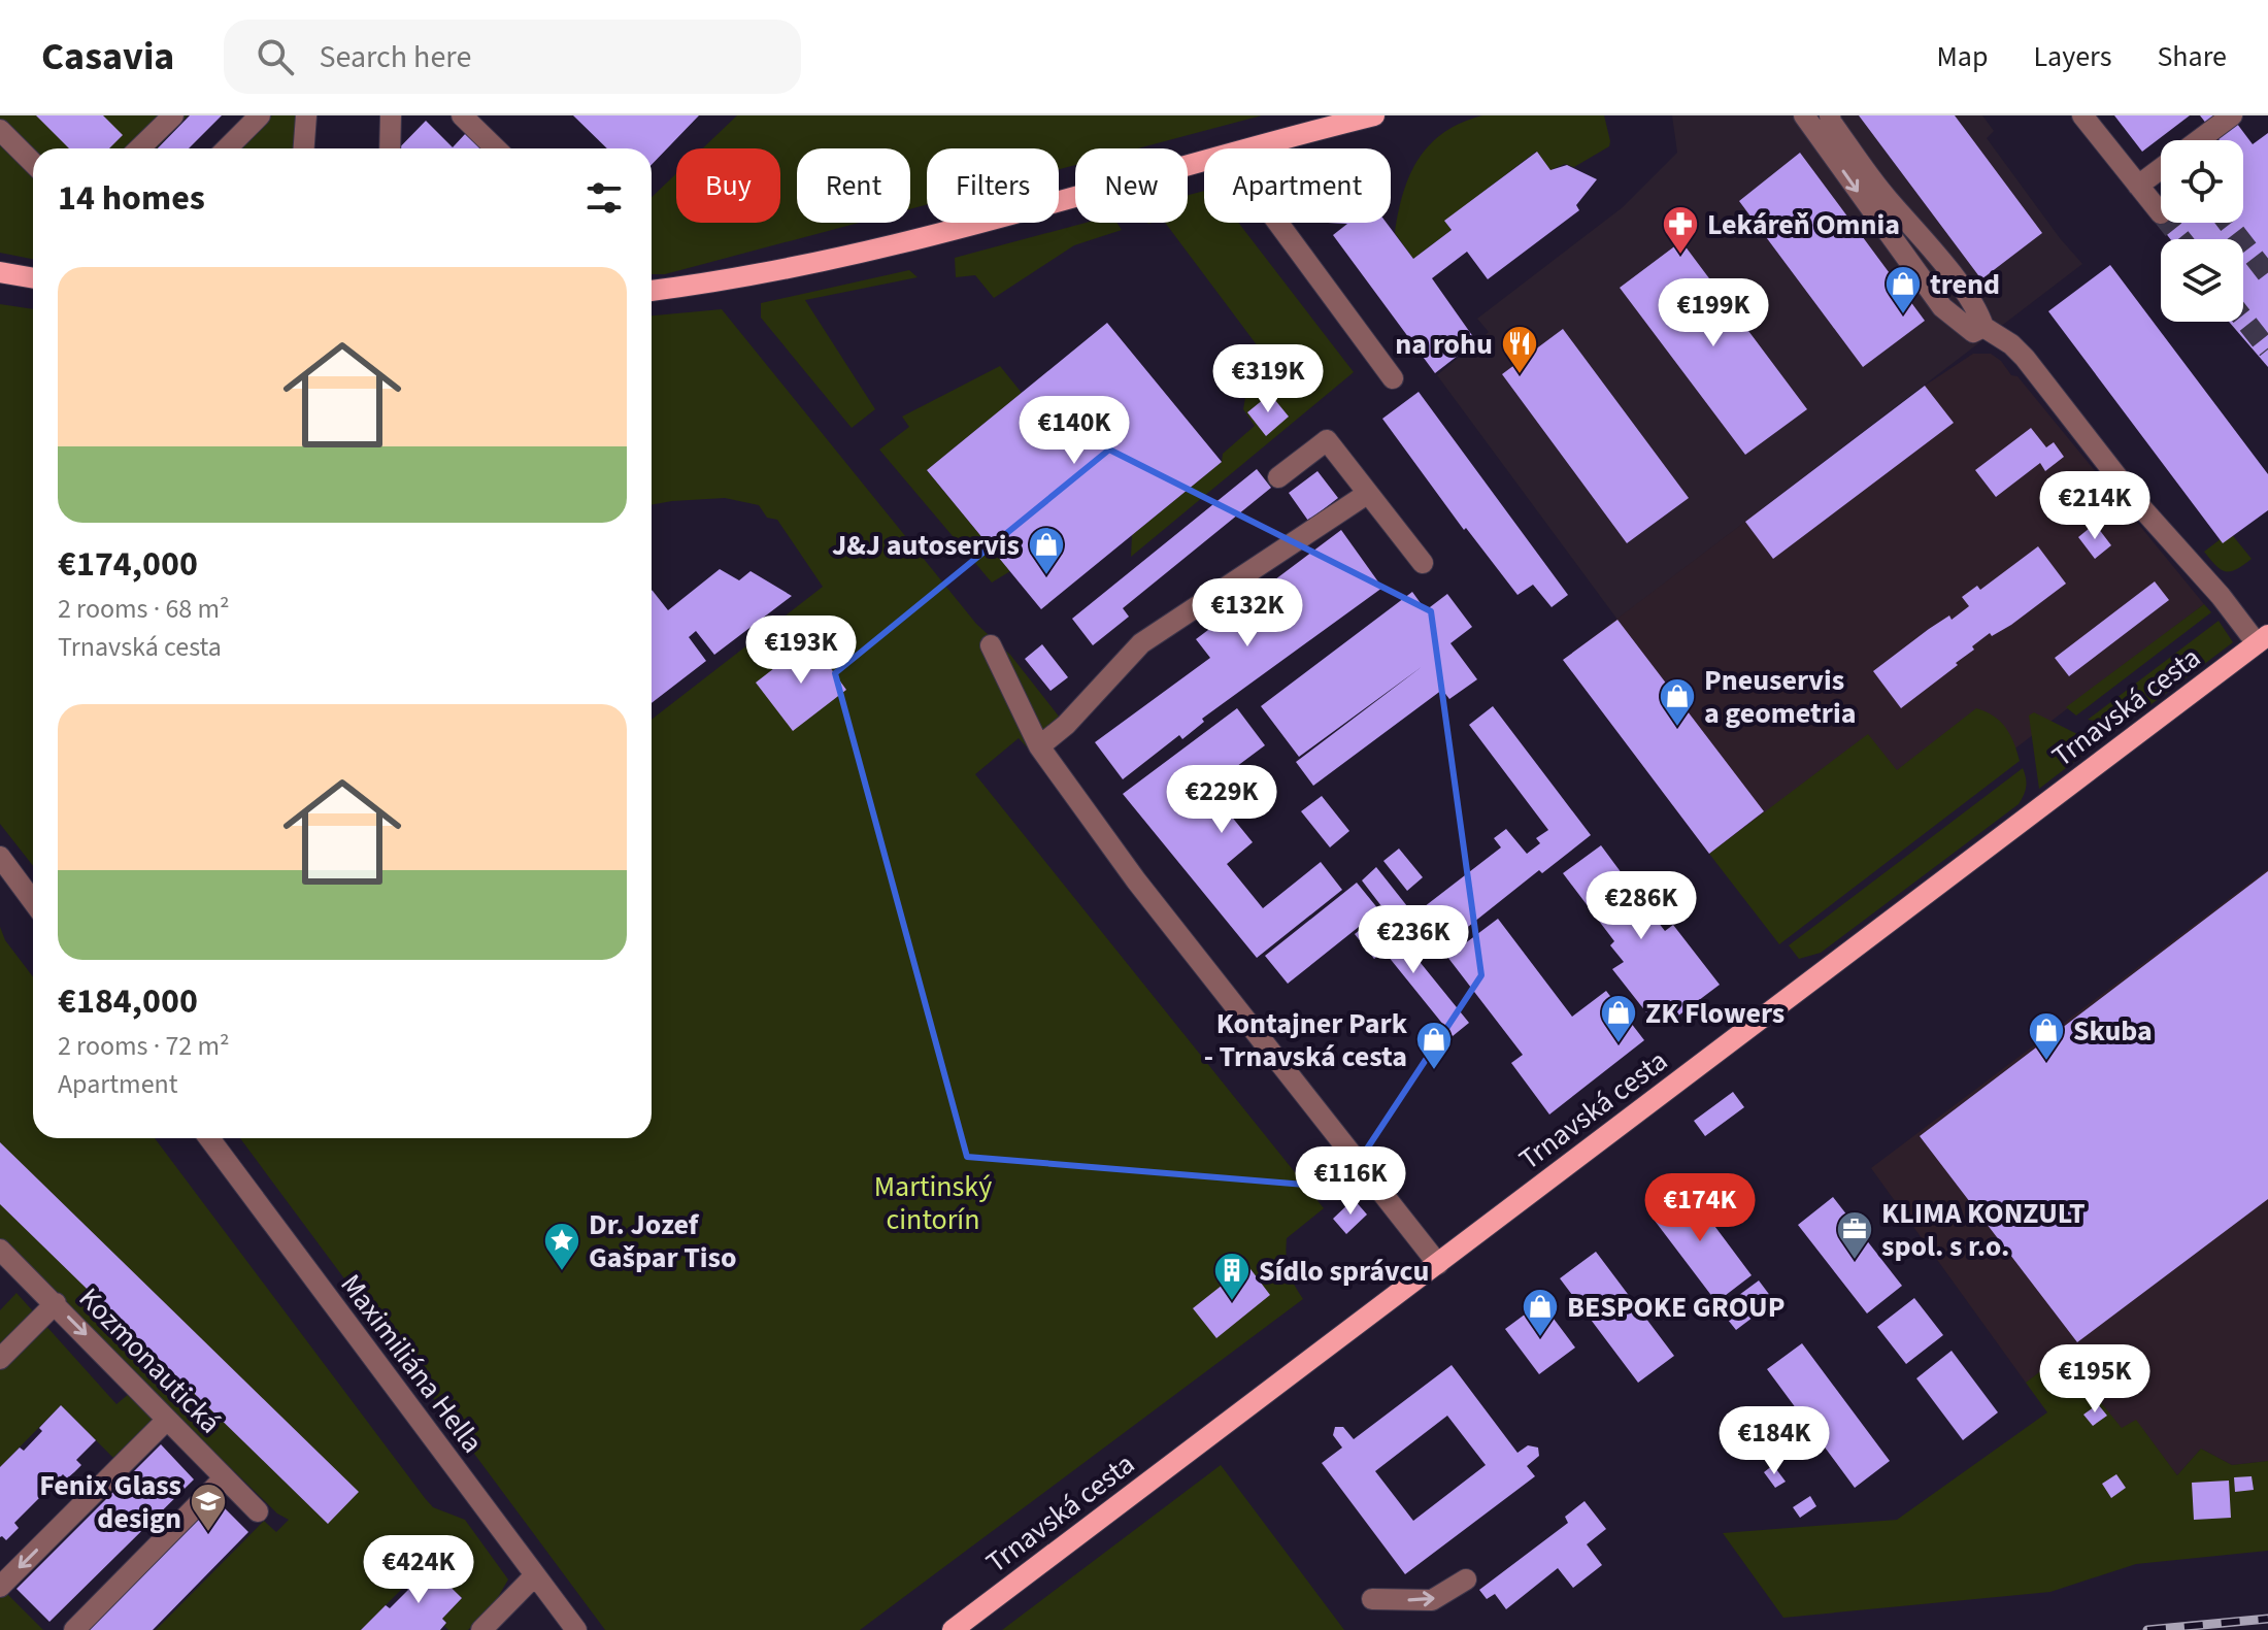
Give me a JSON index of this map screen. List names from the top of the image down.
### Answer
{
  "streets": {
    "main road": ["Trnavská cesta"],
    "street": ["Kozmonautická", "Maximiliána Hella"]
  },
  "one_way": ["Kozmonautická"],
  "parks": ["Martinský cintorín"],
  "places": {
    "pharmacy": ["Lekáreň Omnia"],
    "shop": [
      "trend",
      "J&J autoservis",
      "Pneuservis a geometria",
      "ZK Flowers",
      "Skuba",
      "Kontajner Park - Trnavská cesta",
      "BESPOKE GROUP"
    ],
    "restaurant": ["na rohu"],
    "office": ["KLIMA KONZULT spol. s r.o."],
    "place": ["Dr. Jozef Gašpar Tiso"],
    "building": ["Sídlo správcu"],
    "school or university": ["Fenix Glass design"]
  },
  "page": {
    "header": "Casavia",
    "search": "Search here",
    "nav": ["Map", "Layers", "Share"],
    "chip": [
      "Buy",
      "Rent",
      "Filters",
      "New",
      "Apartment"
    ],
    "heading": "14 homes",
    "list": [
      {
        "name": "€174,000",
        "note": "2 rooms · 68 m² · Trnavská cesta"
      },
      {
        "name": "€184,000",
        "note": "2 rooms · 72 m² · Apartment"
      }
    ],
    "price": [
      "€199K",
      "€319K",
      "€140K",
      "€214K",
      "€132K",
      "€193K",
      "€229K",
      "€286K",
      "€236K",
      "€116K",
      "€174K",
      "€195K",
      "€184K",
      "€424K"
    ]
  }
}
